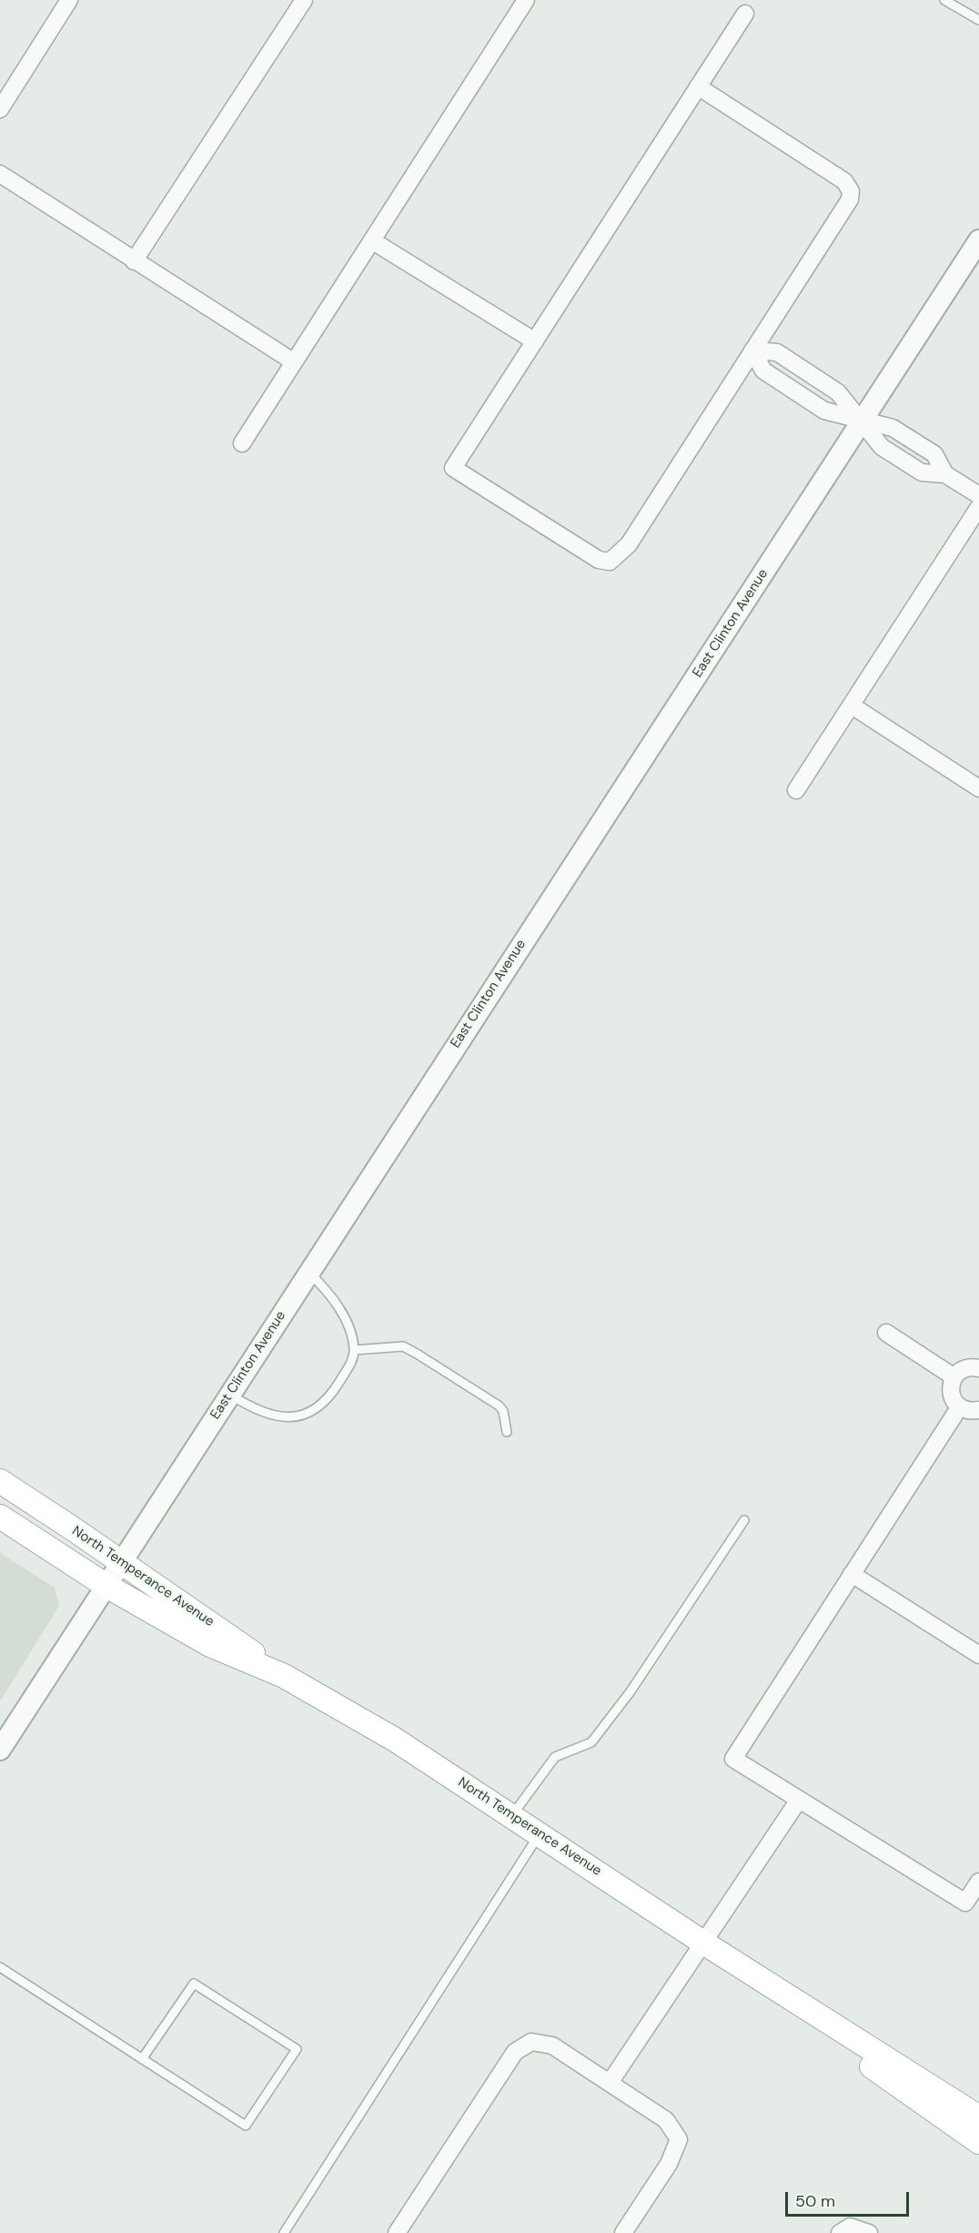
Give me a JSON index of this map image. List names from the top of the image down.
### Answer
{
  "streets": {
    "main road": ["North Temperance Avenue"],
    "street": ["East Clinton Avenue"]
  },
  "crossings": [
    ["East Clinton Avenue", "North Temperance Avenue"]
  ],
  "scale_bar": "50 m"
}
